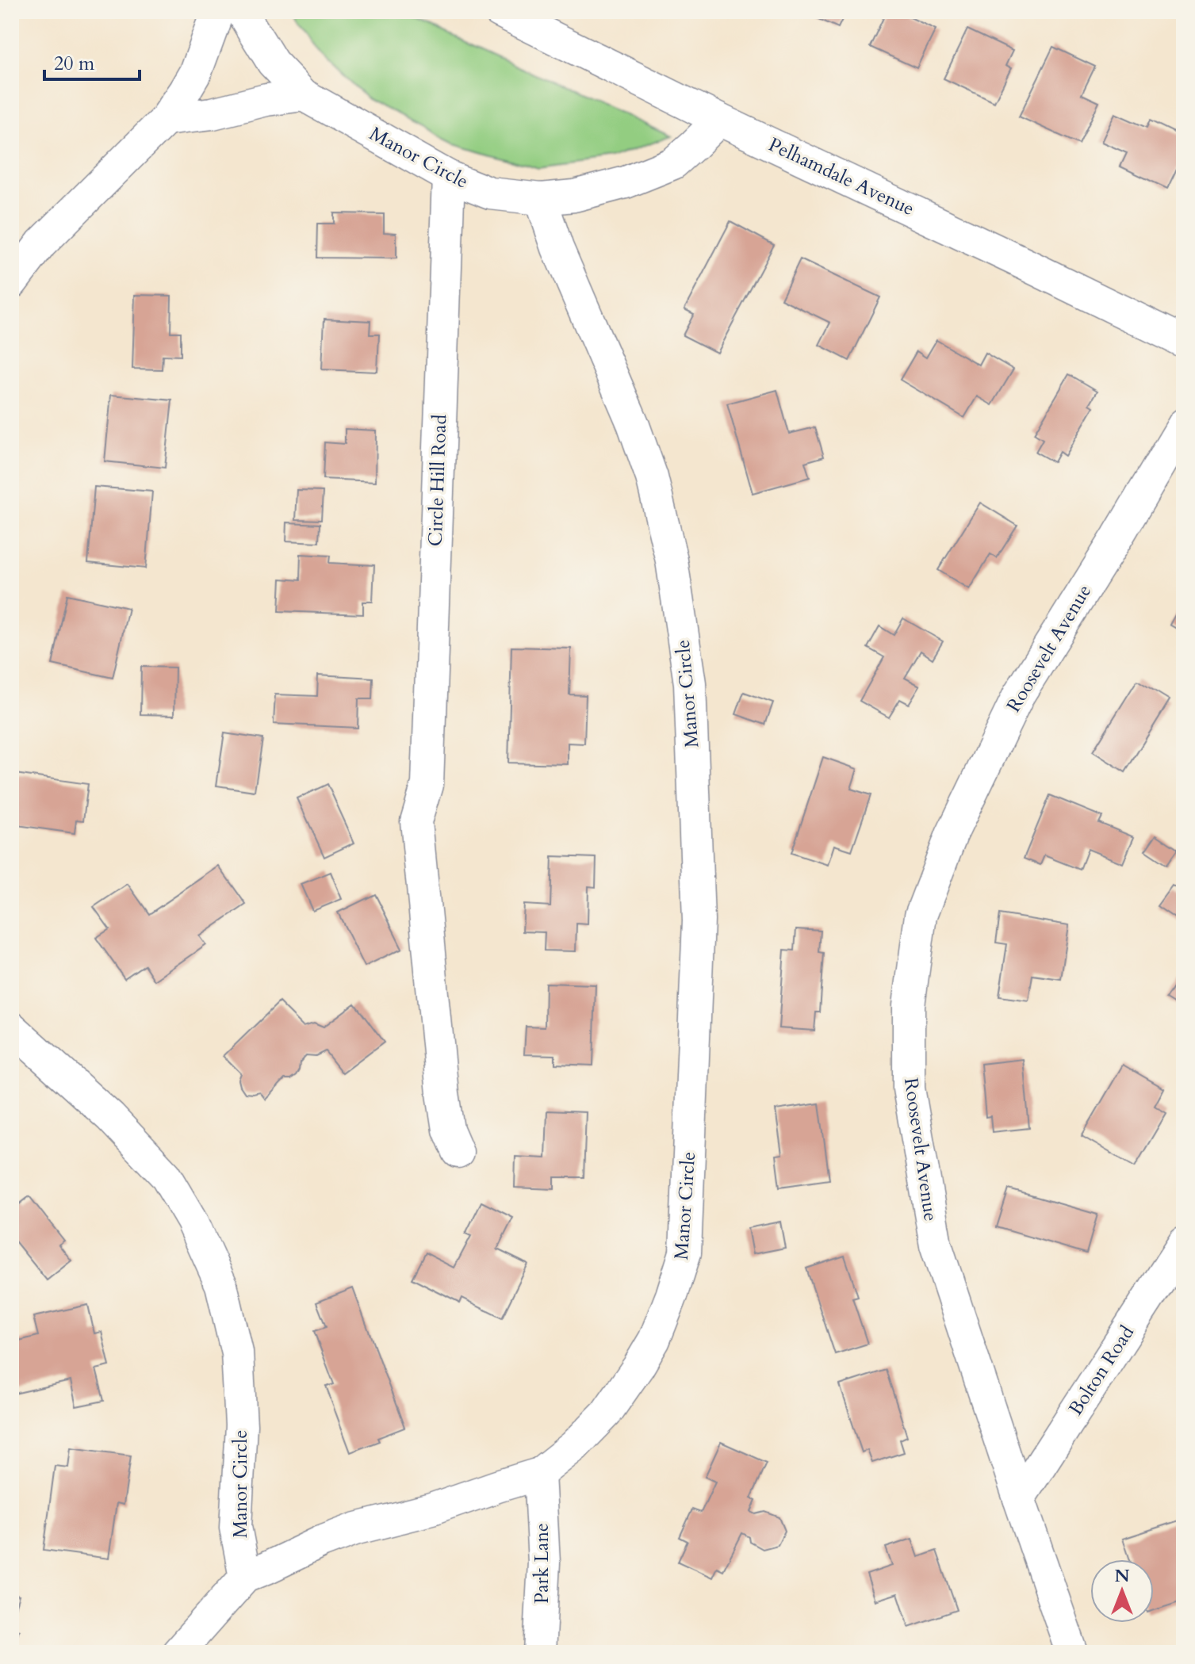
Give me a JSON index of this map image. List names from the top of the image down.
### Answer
{
  "streets": {
    "street": [
      "Manor Circle",
      "Pelhamdale Avenue",
      "Circle Hill Road",
      "Roosevelt Avenue",
      "Bolton Road",
      "Park Lane"
    ]
  },
  "crossings": [
    ["Manor Circle", "Pelhamdale Avenue"],
    ["Manor Circle", "Circle Hill Road"],
    ["Manor Circle", "Park Lane"],
    ["Roosevelt Avenue", "Bolton Road"]
  ],
  "scale_bar": "20 m",
  "north": "top"
}
